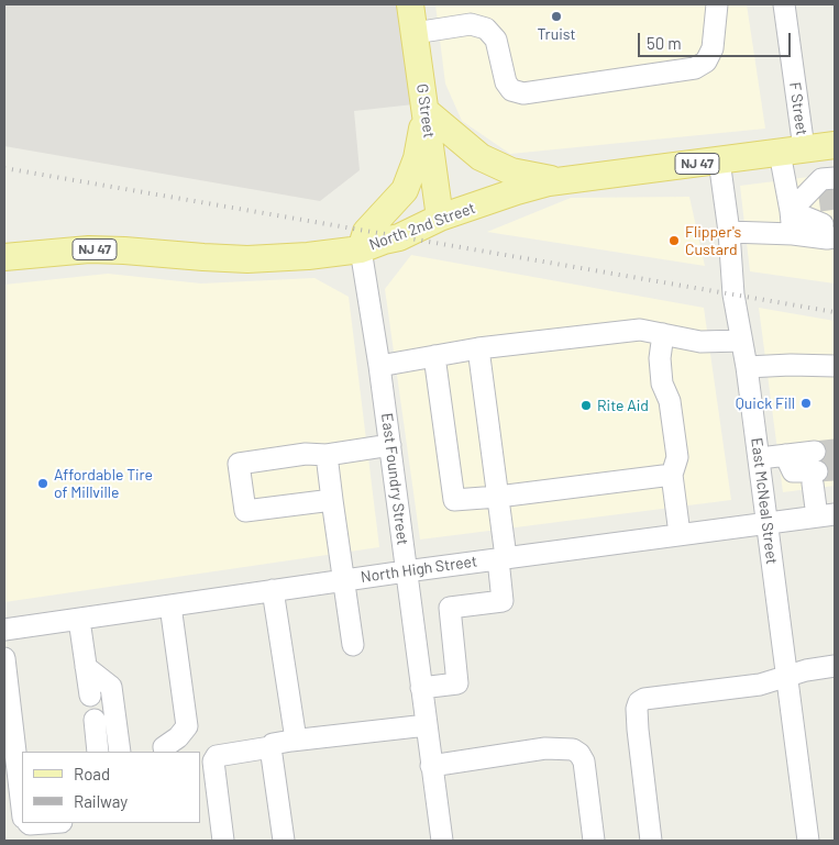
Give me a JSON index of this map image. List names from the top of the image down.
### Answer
{
  "streets": {
    "main road": ["G Street", "NJ 47", "North 2nd Street"],
    "street": [
      "F Street",
      "East Foundry Street",
      "East McNeal Street",
      "North High Street"
    ]
  },
  "crossings": [
    ["F Street", "North 2nd Street"],
    ["G Street", "North 2nd Street"],
    ["North 2nd Street", "East Foundry Street"],
    ["North 2nd Street", "East McNeal Street"],
    ["East Foundry Street", "North High Street"],
    ["East McNeal Street", "North High Street"]
  ],
  "places": [
    "Truist",
    "Flipper's Custard",
    "Quick Fill",
    "Rite Aid",
    "Affordable Tire of Millville"
  ],
  "legend": ["Road", "Railway"],
  "scale_bar": "50 m"
}
